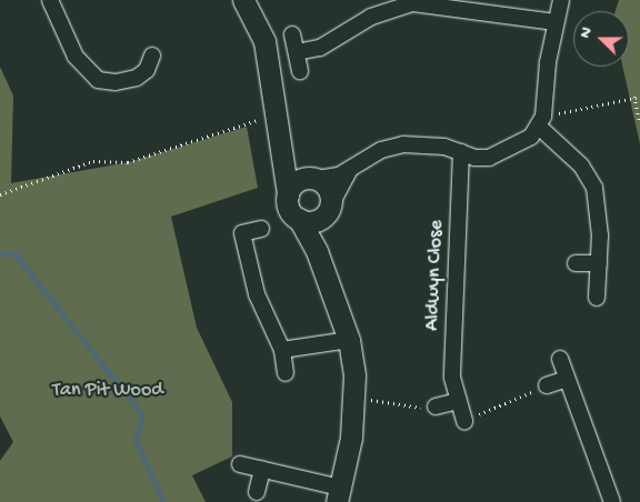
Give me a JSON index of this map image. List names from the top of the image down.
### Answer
{
  "streets": {
    "street": ["Aldwyn Close"]
  },
  "parks": ["Tan Pit Wood"],
  "north": "left"
}
